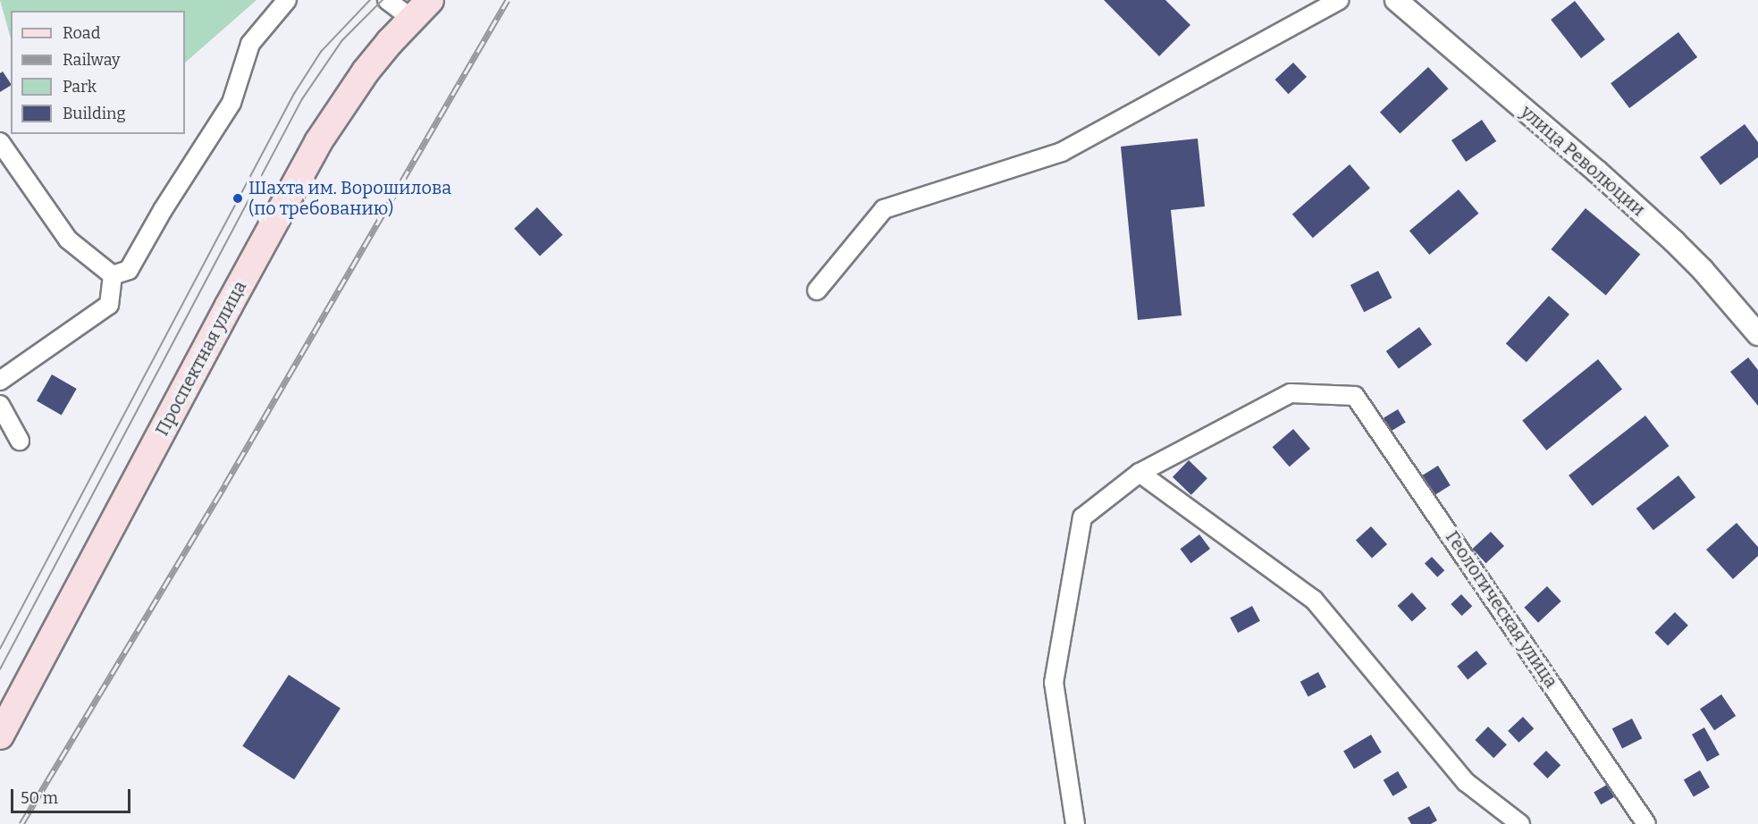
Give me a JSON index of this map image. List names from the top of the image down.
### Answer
{
  "streets": {
    "main road": ["Проспектная улица"],
    "street": ["улица Революции", "Геологическая улица"]
  },
  "places": ["Шахта им. Ворошилова (по требованию)"],
  "legend": [
    "Road",
    "Railway",
    "Park",
    "Building"
  ],
  "scale_bar": "50 m"
}
